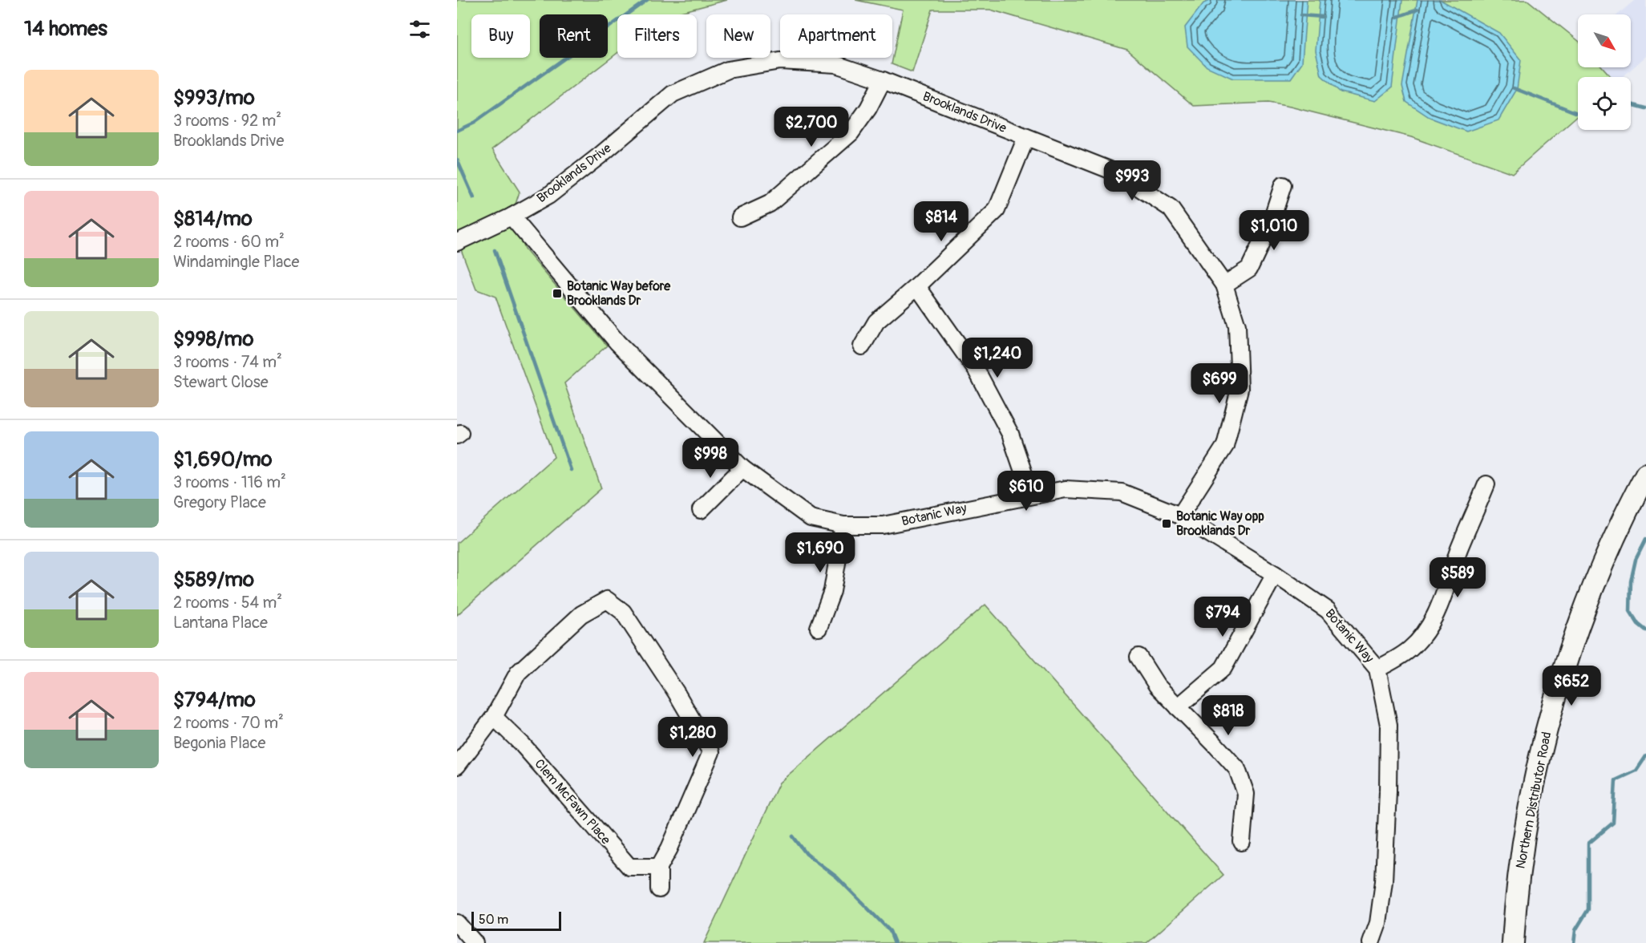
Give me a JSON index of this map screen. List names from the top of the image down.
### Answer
{
  "streets": {
    "main road": ["Northern Distributor Road"],
    "street": ["Brooklands Drive", "Botanic Way", "Clem McFawn Place"]
  },
  "crossings": [
    ["Brooklands Drive", "Botanic Way"]
  ],
  "places": {
    "transit": ["Botanic Way before Brooklands Dr", "Botanic Way opp Brooklands Dr"]
  },
  "scale_bar": "50 m",
  "north": "bottom right",
  "page": {
    "heading": "14 homes",
    "chip": [
      "Buy",
      "Rent",
      "Filters",
      "New",
      "Apartment"
    ],
    "list": [
      {
        "name": "$993/mo",
        "note": "3 rooms · 92 m² · Brooklands Drive"
      },
      {
        "name": "$814/mo",
        "note": "2 rooms · 60 m² · Windamingle Place"
      },
      {
        "name": "$998/mo",
        "note": "3 rooms · 74 m² · Stewart Close"
      },
      {
        "name": "$1,690/mo",
        "note": "3 rooms · 116 m² · Gregory Place"
      },
      {
        "name": "$589/mo",
        "note": "2 rooms · 54 m² · Lantana Place"
      },
      {
        "name": "$794/mo",
        "note": "2 rooms · 70 m² · Begonia Place"
      }
    ],
    "price": [
      "$2,700",
      "$993",
      "$814",
      "$1,010",
      "$1,240",
      "$699",
      "$998",
      "$610",
      "$1,690",
      "$589",
      "$794",
      "$652",
      "$818",
      "$1,280"
    ],
    "scale": "50 m"
  }
}
